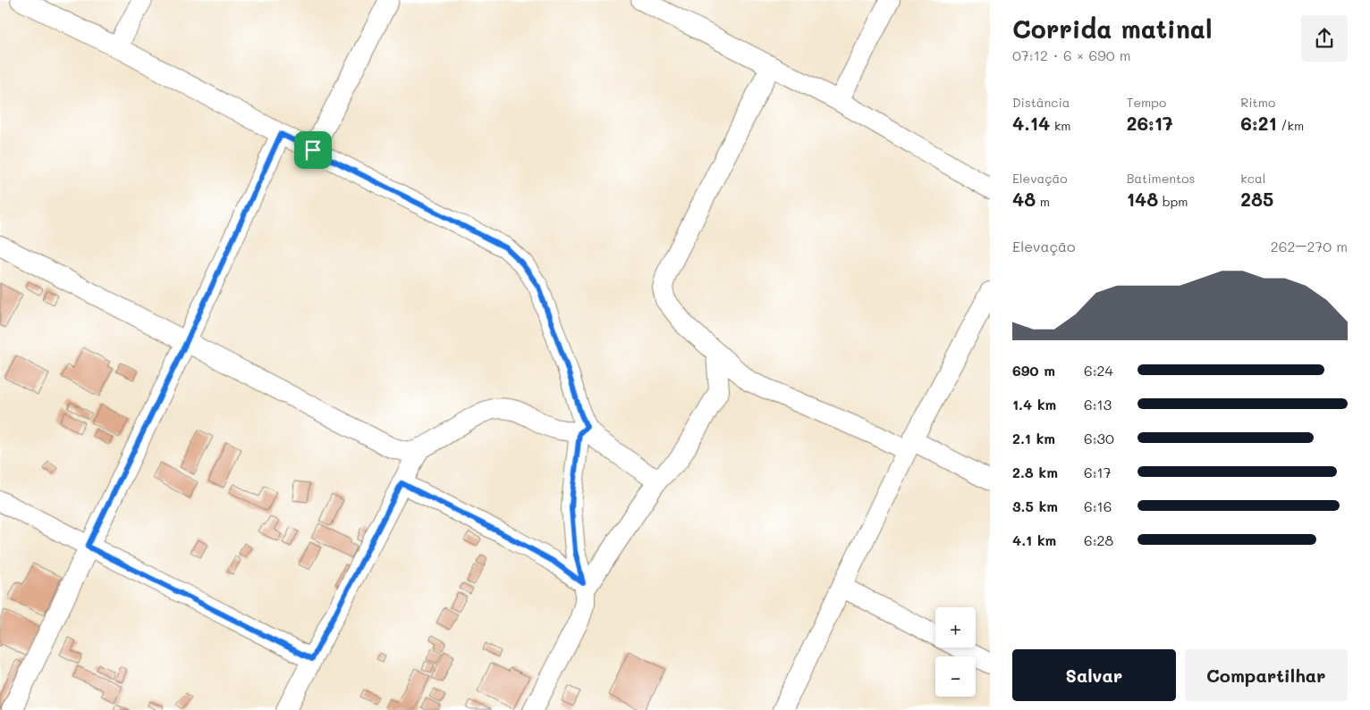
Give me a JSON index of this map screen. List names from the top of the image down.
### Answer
{
  "page": {
    "heading": ["Corrida matinal", "07:12 · 6 × 690 m"],
    "stats": [
      ["Distância", "4.14 km"],
      ["Tempo", "26:17"],
      ["Ritmo", "6:21 /km"],
      ["Elevação", "48 m"],
      ["Batimentos", "148 bpm"],
      ["kcal", "285"]
    ],
    "chart": ["Elevação", "262–270 m"],
    "list": [
      {
        "name": "690 m",
        "note": "6:24"
      },
      {
        "name": "1.4 km",
        "note": "6:13"
      },
      {
        "name": "2.1 km",
        "note": "6:30"
      },
      {
        "name": "2.8 km",
        "note": "6:17"
      },
      {
        "name": "3.5 km",
        "note": "6:16"
      },
      {
        "name": "4.1 km",
        "note": "6:28"
      }
    ],
    "map_buttons": ["+", "−"],
    "buttons": ["Salvar", "Compartilhar"]
  }
}
